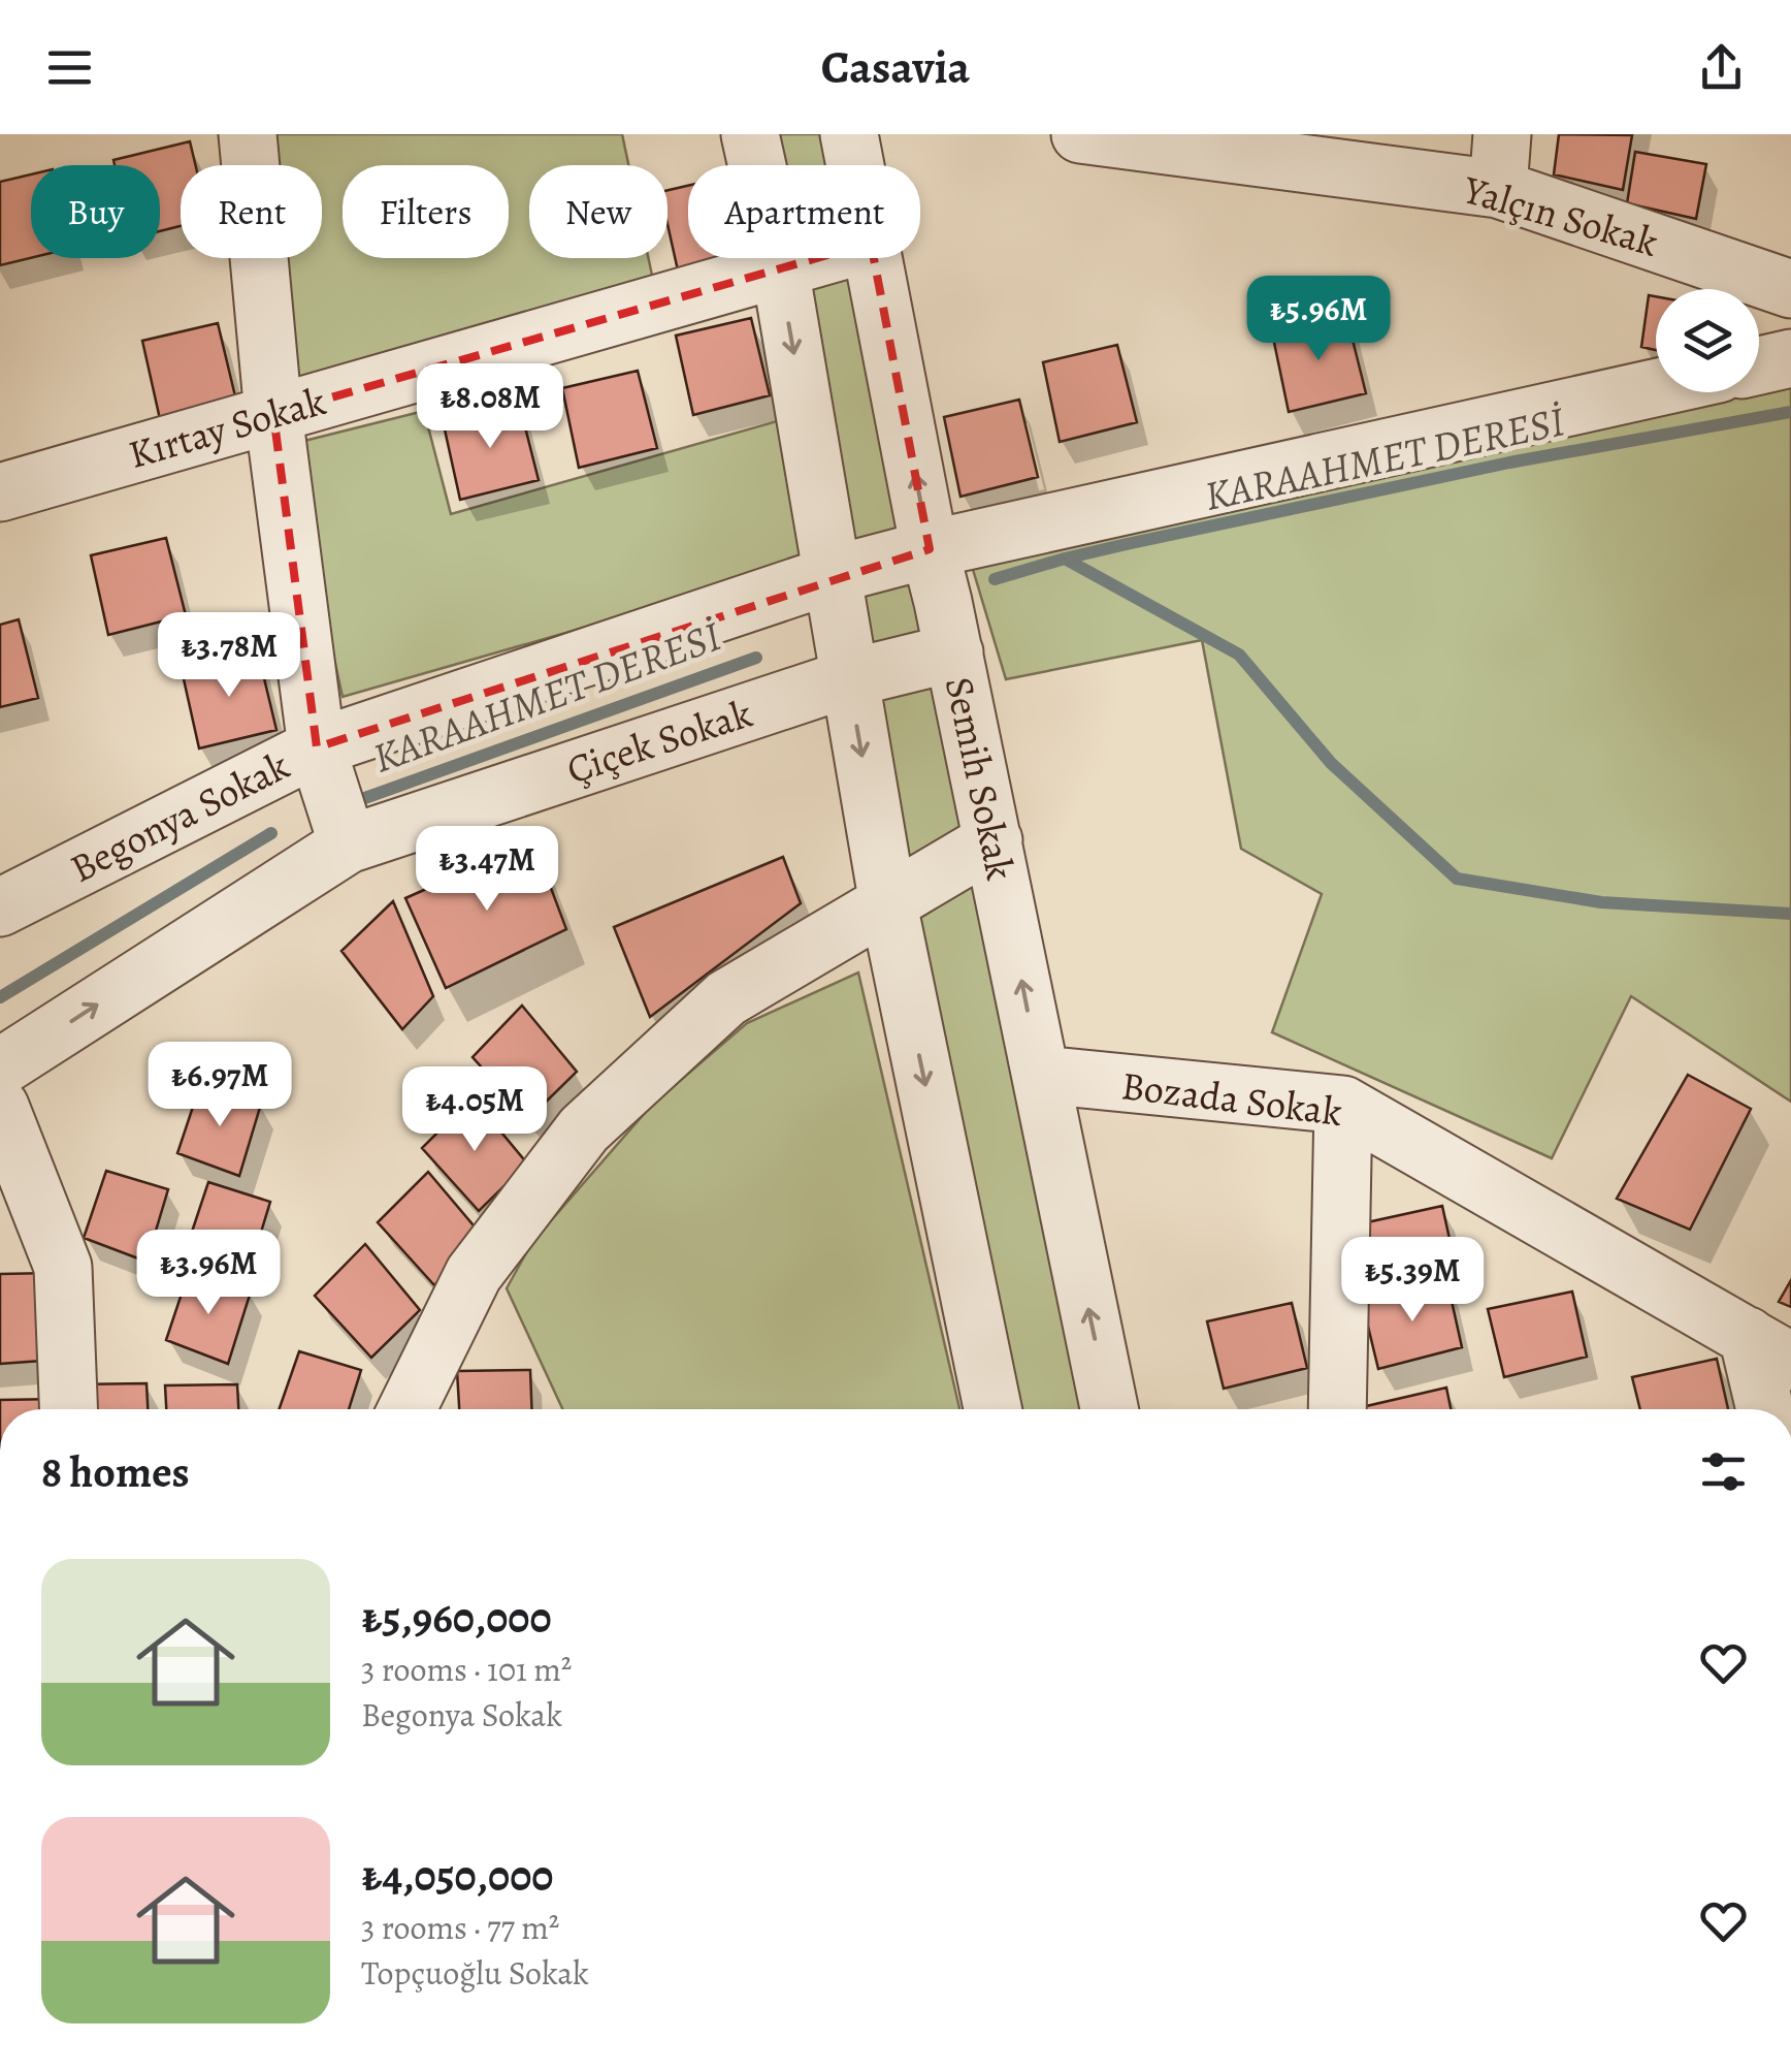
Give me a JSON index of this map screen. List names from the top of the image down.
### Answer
{
  "streets": {
    "street": [
      "Yalçın Sokak",
      "Kırtay Sokak",
      "Çiçek Sokak",
      "Semih Sokak",
      "Begonya Sokak",
      "Bozada Sokak"
    ]
  },
  "crossings": [
    ["Çiçek Sokak", "Semih Sokak"],
    ["Çiçek Sokak", "Begonya Sokak"],
    ["Semih Sokak", "Bozada Sokak"]
  ],
  "water": ["KARAAHMET DERESİ"],
  "page": {
    "header": "Casavia",
    "chip": [
      "Buy",
      "Rent",
      "Filters",
      "New",
      "Apartment"
    ],
    "price": [
      "₺5.96M",
      "₺8.08M",
      "₺3.78M",
      "₺3.47M",
      "₺6.97M",
      "₺4.05M",
      "₺3.96M",
      "₺5.39M"
    ],
    "heading": "8 homes",
    "list": [
      {
        "name": "₺5,960,000",
        "note": "3 rooms · 101 m² · Begonya Sokak"
      },
      {
        "name": "₺4,050,000",
        "note": "3 rooms · 77 m² · Topçuoğlu Sokak"
      }
    ]
  }
}
